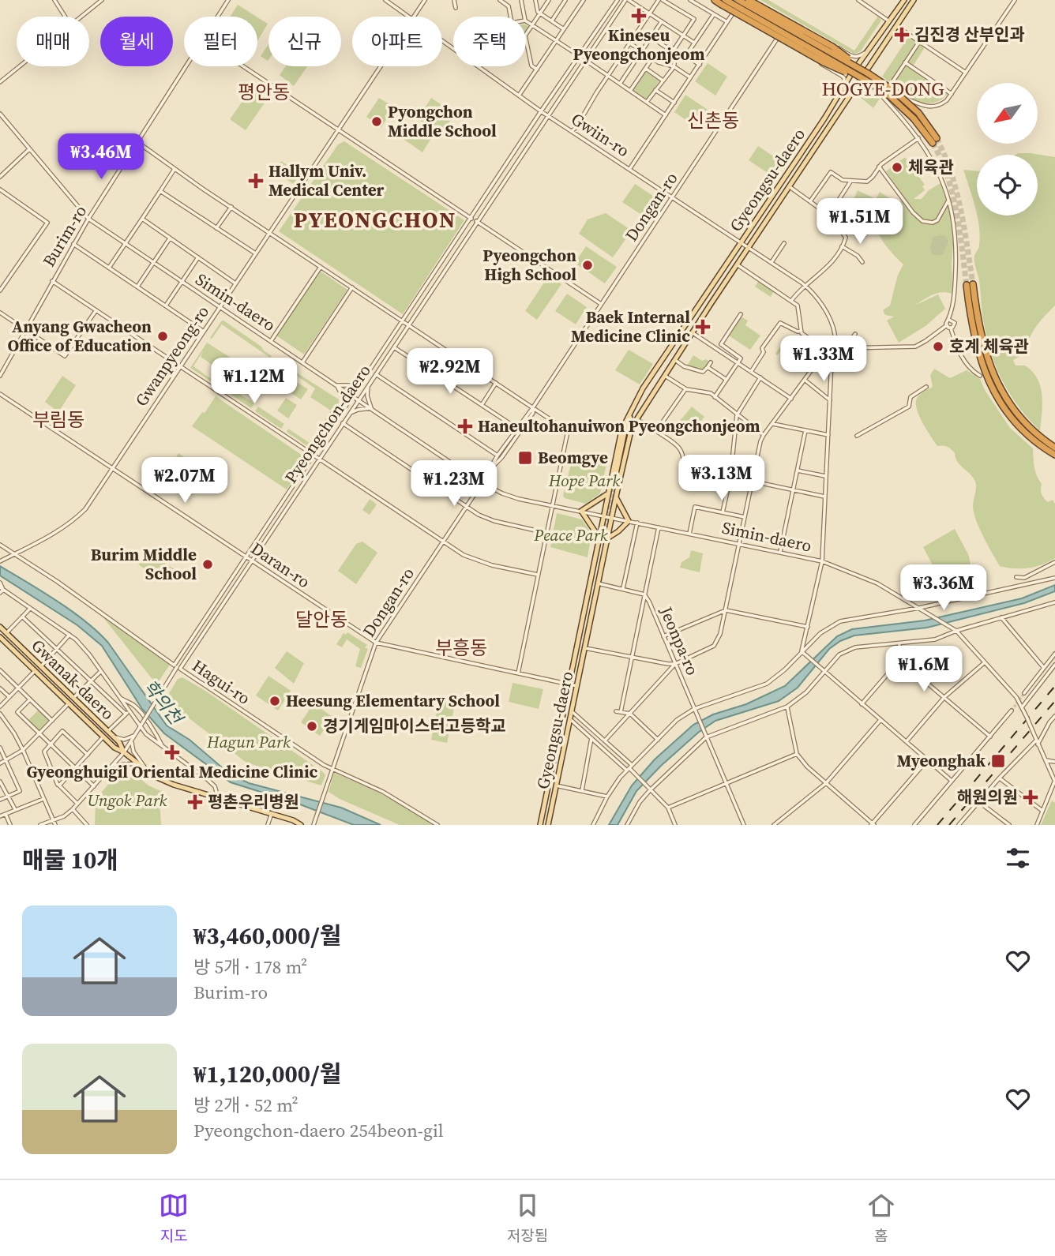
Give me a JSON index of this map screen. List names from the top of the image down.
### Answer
{
  "streets": {
    "main road": ["Gyeongsu-daero", "Gwanak-daero"],
    "street": [
      "Gwiin-ro",
      "Dongan-ro",
      "Burim-ro",
      "Simin-daero",
      "Gwanpyeong-ro",
      "Pyeongchon-daero",
      "Daran-ro",
      "Jeonpa-ro",
      "Hagui-ro"
    ]
  },
  "crossings": [
    ["Gwiin-ro", "Gyeongsu-daero"],
    ["Gwiin-ro", "Dongan-ro"],
    ["Gwiin-ro", "Simin-daero"],
    ["Gwiin-ro", "Pyeongchon-daero"],
    ["Gyeongsu-daero", "Simin-daero"],
    ["Gyeongsu-daero", "Daran-ro"],
    ["Gyeongsu-daero", "Jeonpa-ro"],
    ["Dongan-ro", "Simin-daero"],
    ["Dongan-ro", "Daran-ro"],
    ["Dongan-ro", "Hagui-ro"],
    ["Burim-ro", "Simin-daero"],
    ["Simin-daero", "Gwanpyeong-ro"],
    ["Simin-daero", "Pyeongchon-daero"],
    ["Gwanpyeong-ro", "Daran-ro"],
    ["Gwanpyeong-ro", "Hagui-ro"],
    ["Pyeongchon-daero", "Daran-ro"],
    ["Pyeongchon-daero", "Hagui-ro"]
  ],
  "districts": [
    "HOGYE-DONG",
    "평안동",
    "신촌동",
    "PYEONGCHON",
    "부림동",
    "달안동",
    "부흥동"
  ],
  "water": ["학의천"],
  "parks": [
    "Hope Park",
    "Peace Park",
    "Hagun Park",
    "Ungok Park"
  ],
  "places": {
    "health": [
      "Kineseu Pyeongchonjeom",
      "김진경 산부인과",
      "Hallym Univ. Medical Center",
      "Baek Internal Medicine Clinic",
      "Haneultohanuiwon Pyeongchonjeom",
      "Gyeonghuigil Oriental Medicine Clinic",
      "해원의원",
      "평촌우리병원"
    ],
    "other": [
      "Pyongchon Middle School",
      "체육관",
      "Pyeongchon High School",
      "Anyang Gwacheon Office of Education",
      "호계 체육관",
      "Burim Middle School",
      "Heesung Elementary School",
      "경기게임마이스터고등학교"
    ],
    "transit": ["Beomgye", "Myeonghak"]
  },
  "north": "bottom left",
  "page": {
    "chip": [
      "매매",
      "월세",
      "필터",
      "신규",
      "아파트",
      "주택"
    ],
    "price": [
      "₩3.46M",
      "₩1.51M",
      "₩1.33M",
      "₩2.92M",
      "₩1.12M",
      "₩3.13M",
      "₩2.07M",
      "₩1.23M",
      "₩3.36M",
      "₩1.6M"
    ],
    "heading": "매물 10개",
    "list": [
      {
        "name": "₩3,460,000/월",
        "note": "방 5개 · 178 m² · Burim-ro"
      },
      {
        "name": "₩1,120,000/월",
        "note": "방 2개 · 52 m² · Pyeongchon-daero 254beon-gil"
      }
    ],
    "tabs": ["지도", "저장됨", "홈"]
  }
}
